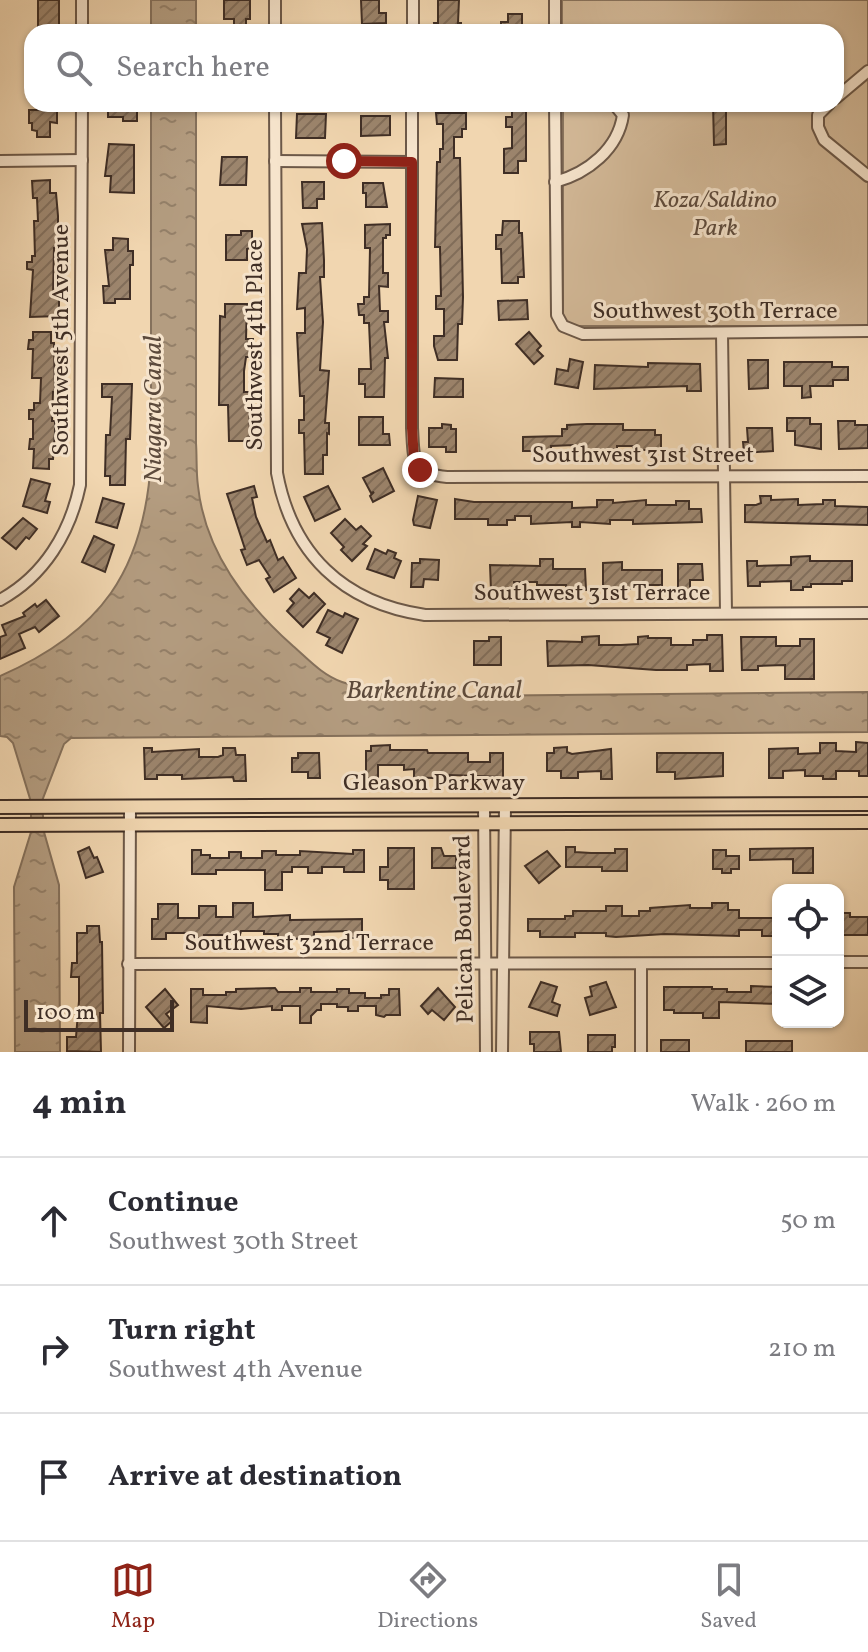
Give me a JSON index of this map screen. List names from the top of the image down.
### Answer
{
  "streets": {
    "main road": ["Gleason Parkway"],
    "street": [
      "Southwest 30th Terrace",
      "Southwest 5th Avenue",
      "Southwest 4th Place",
      "Southwest 31st Street",
      "Southwest 31st Terrace",
      "Pelican Boulevard",
      "Southwest 32nd Terrace"
    ]
  },
  "crossings": [
    ["Southwest 4th Place", "Southwest 31st Terrace"],
    ["Gleason Parkway", "Pelican Boulevard"],
    ["Pelican Boulevard", "Southwest 32nd Terrace"]
  ],
  "water": ["Niagara Canal", "Barkentine Canal"],
  "parks": ["Koza/Saldino Park"],
  "scale_bar": "100 m",
  "page": {
    "search": "Search here",
    "scale": "100 m",
    "heading": ["4 min", "Walk · 260 m"],
    "list": [
      ["Continue", "Southwest 30th Street", "50 m"],
      ["Turn right", "Southwest 4th Avenue", "210 m"],
      "Arrive at destination"
    ],
    "nav": ["Map", "Directions", "Saved"]
  }
}
